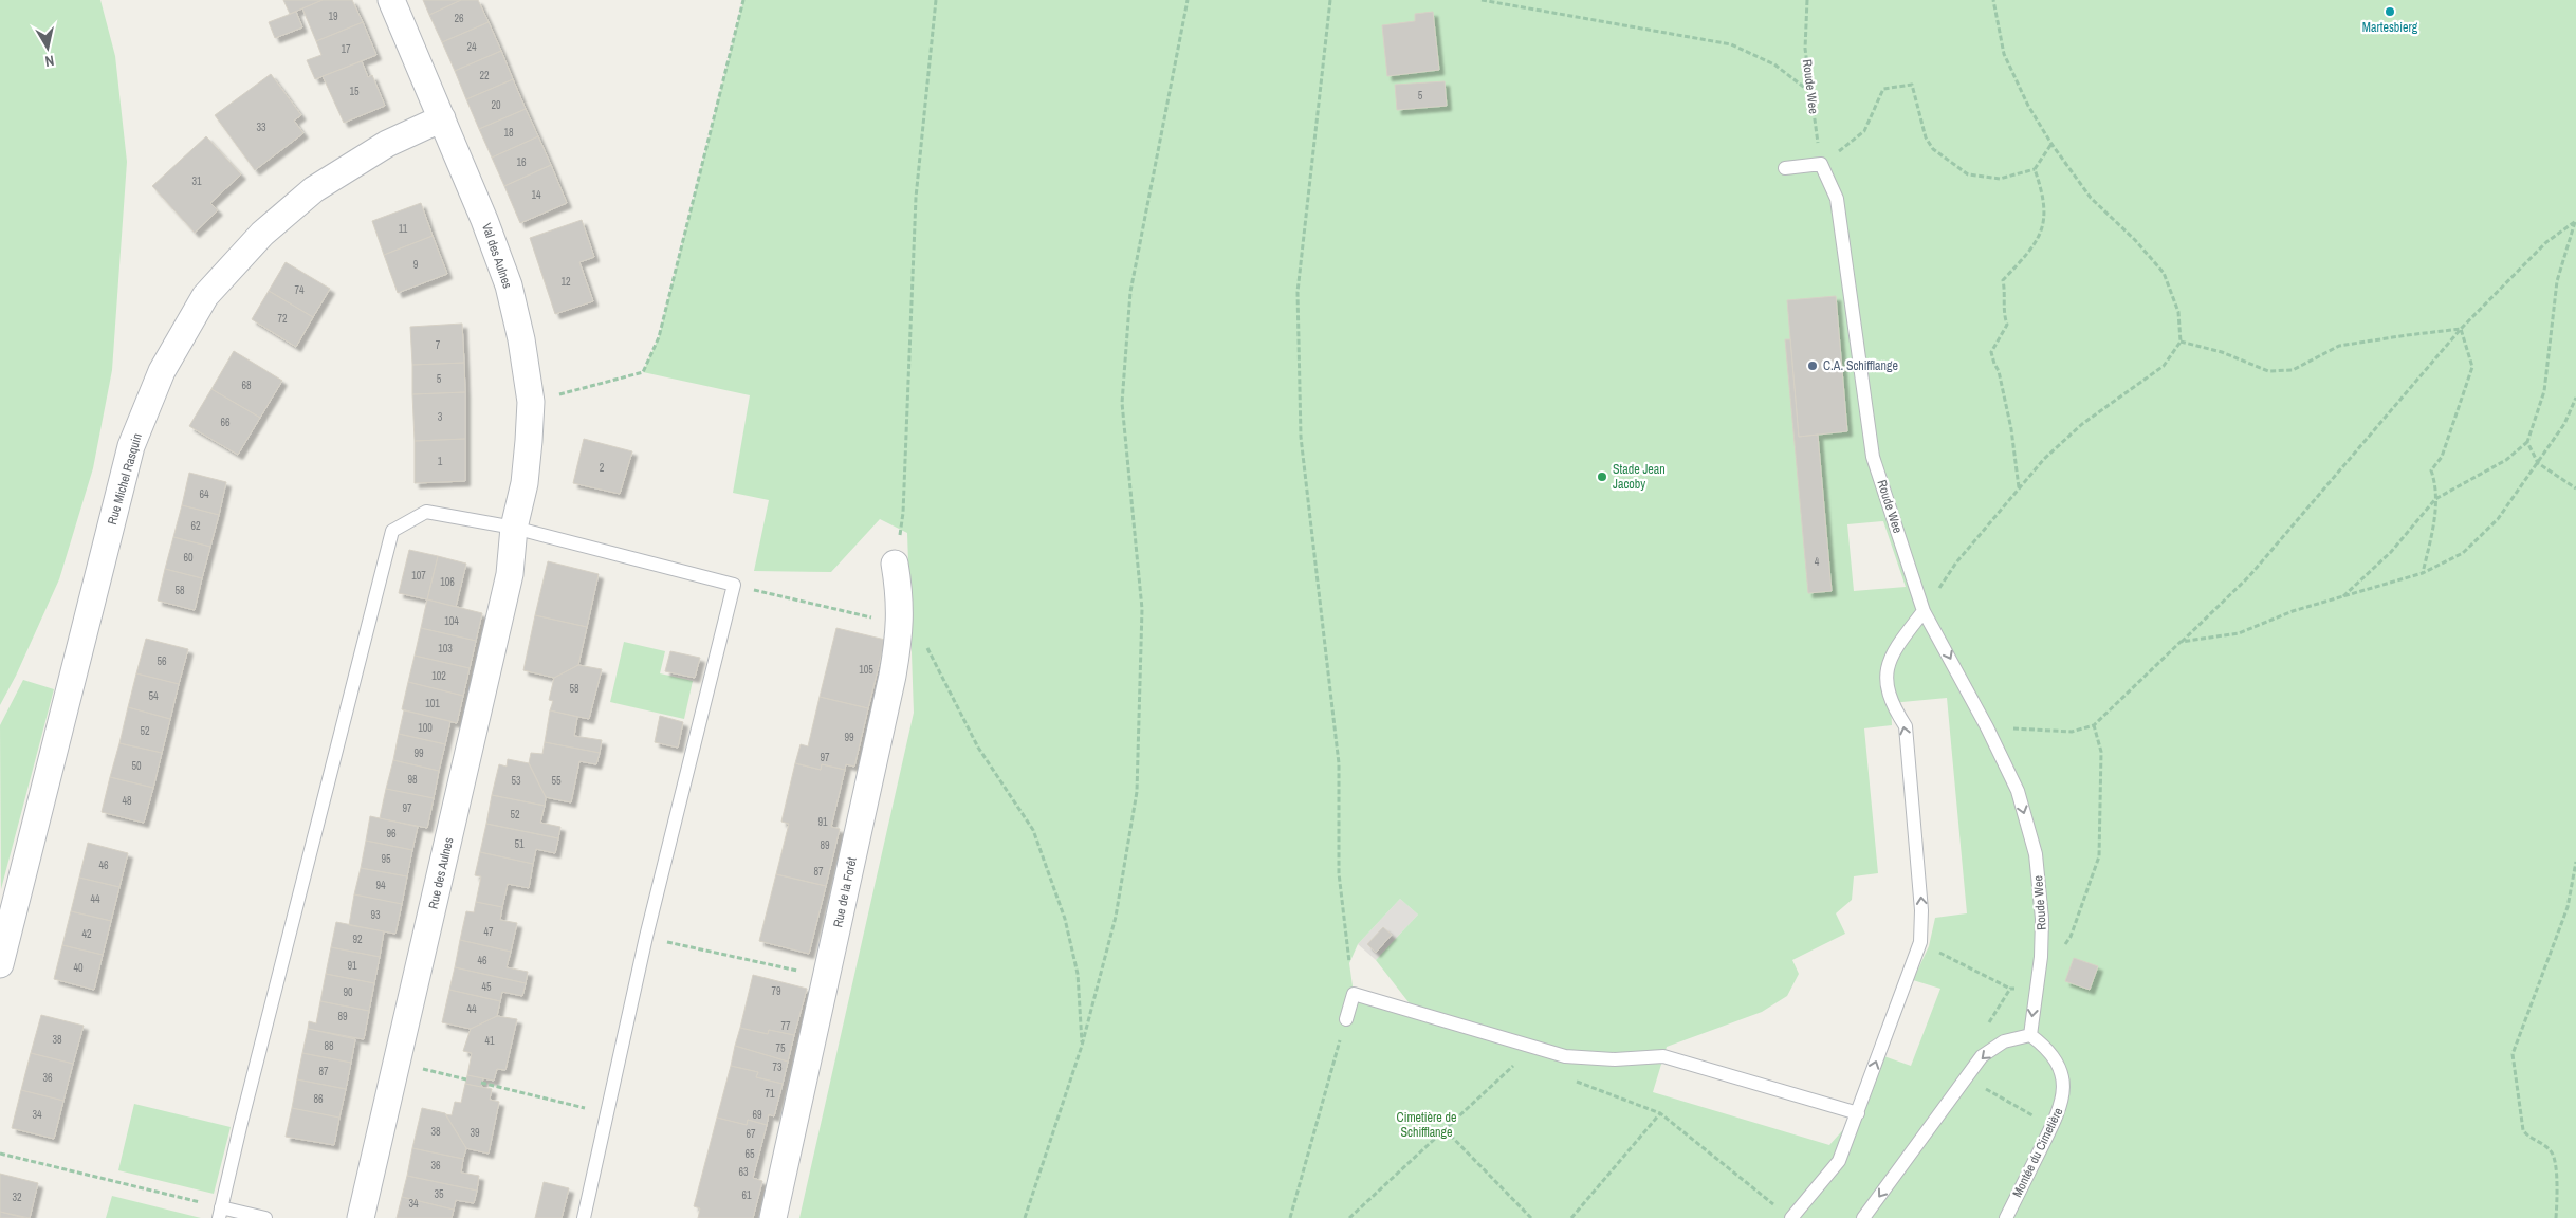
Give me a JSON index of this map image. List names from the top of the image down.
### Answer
{
  "streets": {
    "street": [
      "Val des Aulnes",
      "Rue Michel Rasquin",
      "Rue des Aulnes",
      "Rue de la Forêt"
    ],
    "lane": ["Roude Wee", "Montée du Cimetière"]
  },
  "crossings": [
    ["Roude Wee", "Montée du Cimetière"],
    ["Val des Aulnes", "Rue Michel Rasquin"],
    ["Val des Aulnes", "Rue des Aulnes"]
  ],
  "one_way": ["Roude Wee"],
  "parks": ["Cimetière de Schifflange"],
  "places": ["Martesbierg", "C.A. Schifflange", "Stade Jean Jacoby"],
  "house_numbers": [
    "19",
    "26",
    "24",
    "17",
    "22",
    "15",
    "5",
    "20",
    "33",
    "18",
    "16",
    "31",
    "14",
    "11",
    "9",
    "12",
    "74",
    "72",
    "7",
    "5",
    "68",
    "3",
    "66",
    "1",
    "2",
    "64",
    "62",
    "60",
    "4",
    "107",
    "106",
    "58",
    "104",
    "103",
    "56",
    "105",
    "102",
    "58",
    "54",
    "101",
    "100",
    "52",
    "99",
    "99",
    "97",
    "50",
    "98",
    "53",
    "55",
    "48",
    "97",
    "52",
    "91",
    "96",
    "51",
    "89",
    "95",
    "46",
    "87",
    "94",
    "44",
    "93",
    "47",
    "42",
    "92",
    "46",
    "91",
    "40",
    "45",
    "79",
    "90",
    "44",
    "89",
    "77",
    "38",
    "41",
    "88",
    "75",
    "73",
    "87",
    "36",
    "71",
    "86",
    "34",
    "69",
    "38",
    "39",
    "67",
    "65",
    "36",
    "63",
    "35",
    "61",
    "32",
    "34"
  ],
  "north": "bottom"
}
